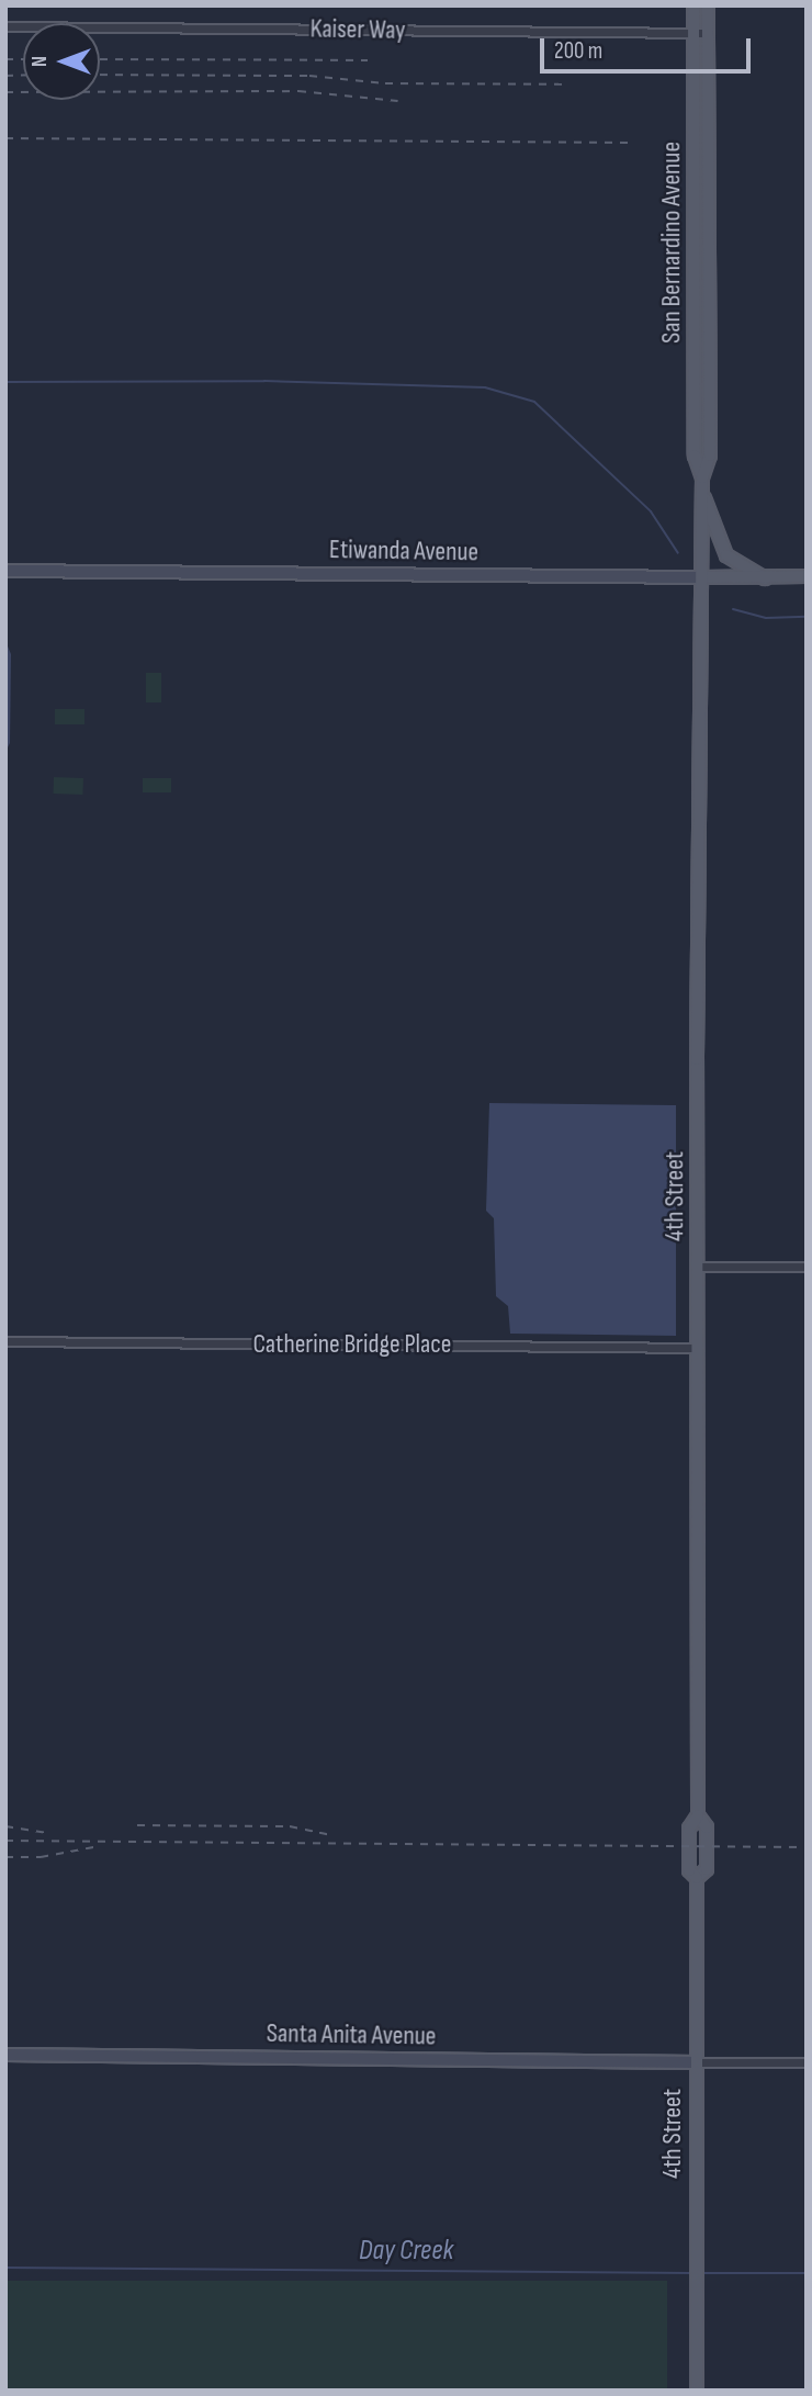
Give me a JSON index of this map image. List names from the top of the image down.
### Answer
{
  "streets": {
    "main road": [
      "San Bernardino Avenue",
      "Etiwanda Avenue",
      "4th Street",
      "Santa Anita Avenue"
    ],
    "street": ["Kaiser Way", "Catherine Bridge Place"]
  },
  "crossings": [
    ["Kaiser Way", "San Bernardino Avenue"],
    ["San Bernardino Avenue", "Etiwanda Avenue"],
    ["San Bernardino Avenue", "4th Street"],
    ["Etiwanda Avenue", "4th Street"],
    ["4th Street", "Catherine Bridge Place"],
    ["4th Street", "Santa Anita Avenue"]
  ],
  "water": ["Day Creek"],
  "scale_bar": "200 m",
  "north": "left"
}
